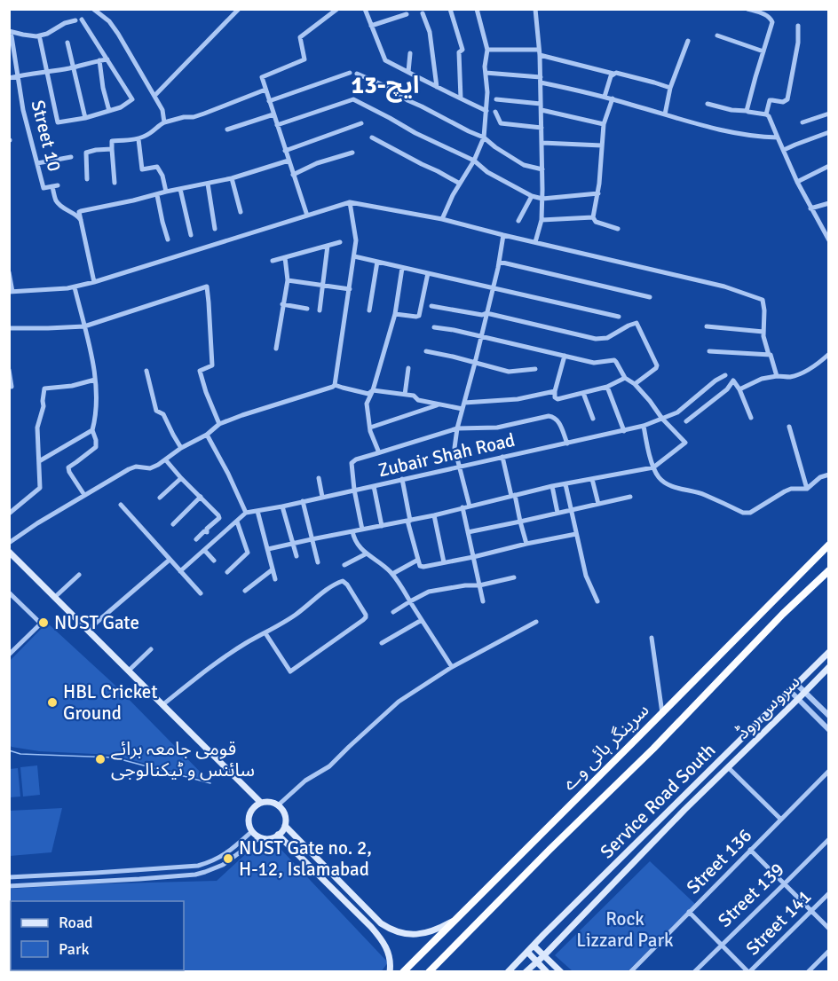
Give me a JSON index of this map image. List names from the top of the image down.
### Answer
{
  "streets": {
    "highway": ["سرینگر ہائی وے"],
    "main road": ["سروس روڈ", "Service Road South"],
    "street": [
      "Street 10",
      "Zubair Shah Road",
      "Street 136",
      "Street 139",
      "Street 141"
    ]
  },
  "districts": ["ایچ-13"],
  "parks": ["Rock Lizzard Park"],
  "places": [
    "NUST Gate",
    "HBL Cricket Ground",
    "قومی جامعہ برائے سائنس و ٹیکنالوجی",
    "NUST Gate no. 2, H-12, Islamabad"
  ],
  "legend": ["Road", "Park"]
}
